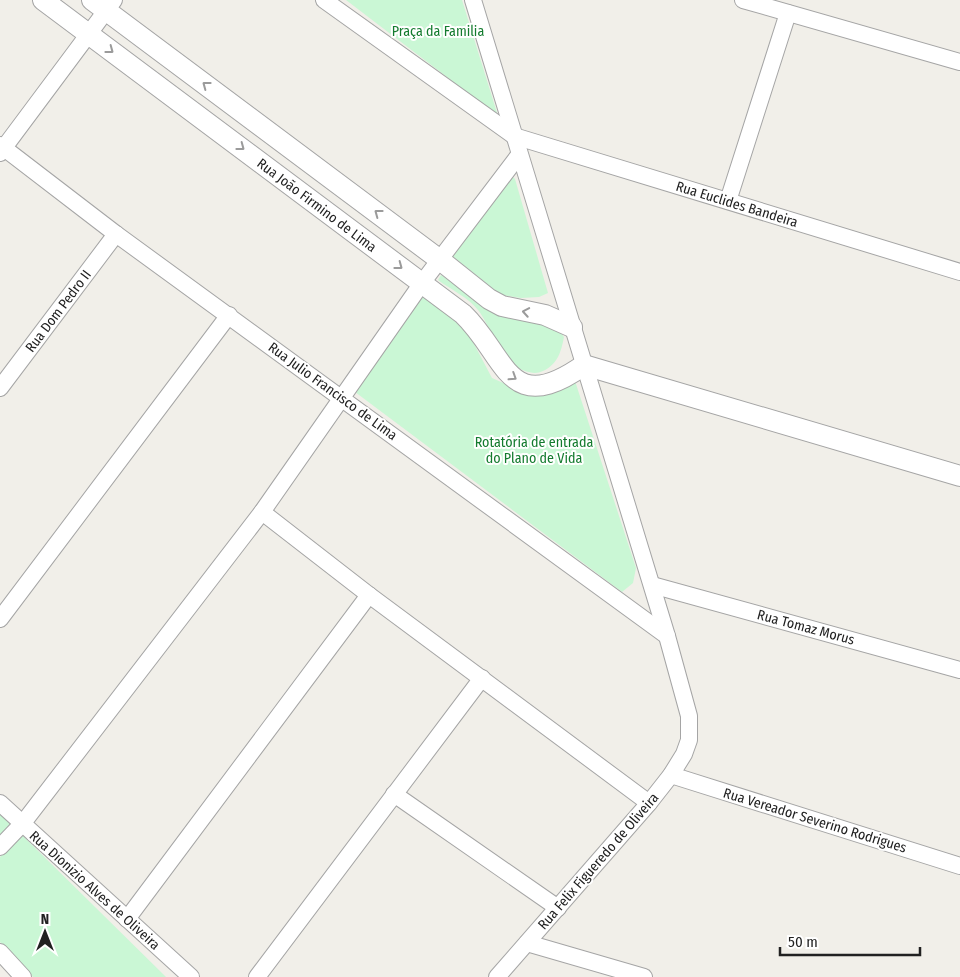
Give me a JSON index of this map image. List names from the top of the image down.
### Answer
{
  "streets": {
    "street": [
      "Rua Euclides Bandeira",
      "Rua João Firmino de Lima",
      "Rua Dom Pedro II",
      "Rua Julio Francisco de Lima",
      "Rua Tomaz Morus",
      "Rua Vereador Severino Rodrigues",
      "Rua Felix Figueredo de Oliveira",
      "Rua Dionizio Alves de Oliveira"
    ]
  },
  "crossings": [
    ["Rua Dom Pedro II", "Rua Julio Francisco de Lima"],
    ["Rua Julio Francisco de Lima", "Rua Felix Figueredo de Oliveira"],
    ["Rua Vereador Severino Rodrigues", "Rua Felix Figueredo de Oliveira"]
  ],
  "parks": ["Praça da Familia", "Rotatória de entrada do Plano de Vida"],
  "scale_bar": "50 m",
  "north": "top"
}
